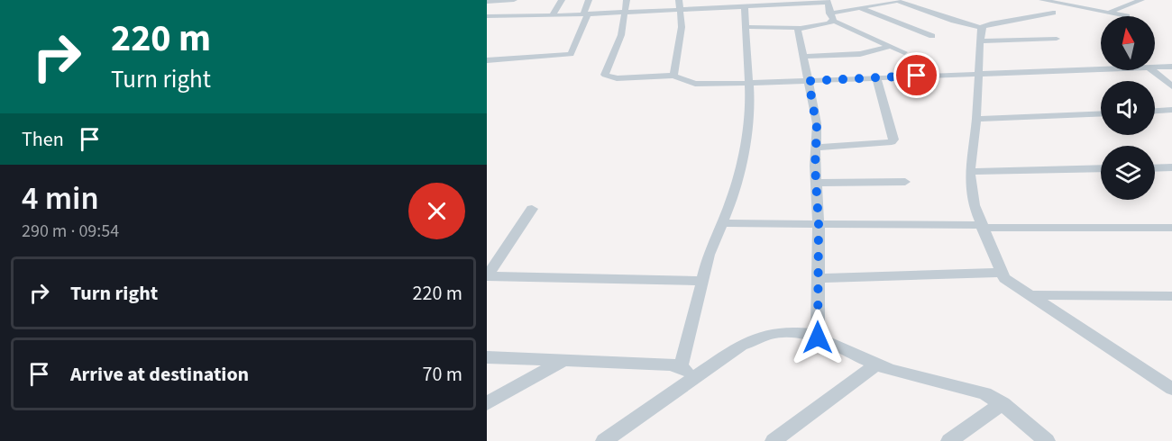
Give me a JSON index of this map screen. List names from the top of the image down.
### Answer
{
  "north": "top",
  "page": {
    "turn": ["220 m", "Turn right"],
    "then": "Then",
    "heading": ["4 min", "290 m · 09:54"],
    "list": [
      {
        "name": "Turn right",
        "value": "220 m"
      },
      {
        "name": "Arrive at destination",
        "value": "70 m"
      }
    ]
  }
}
